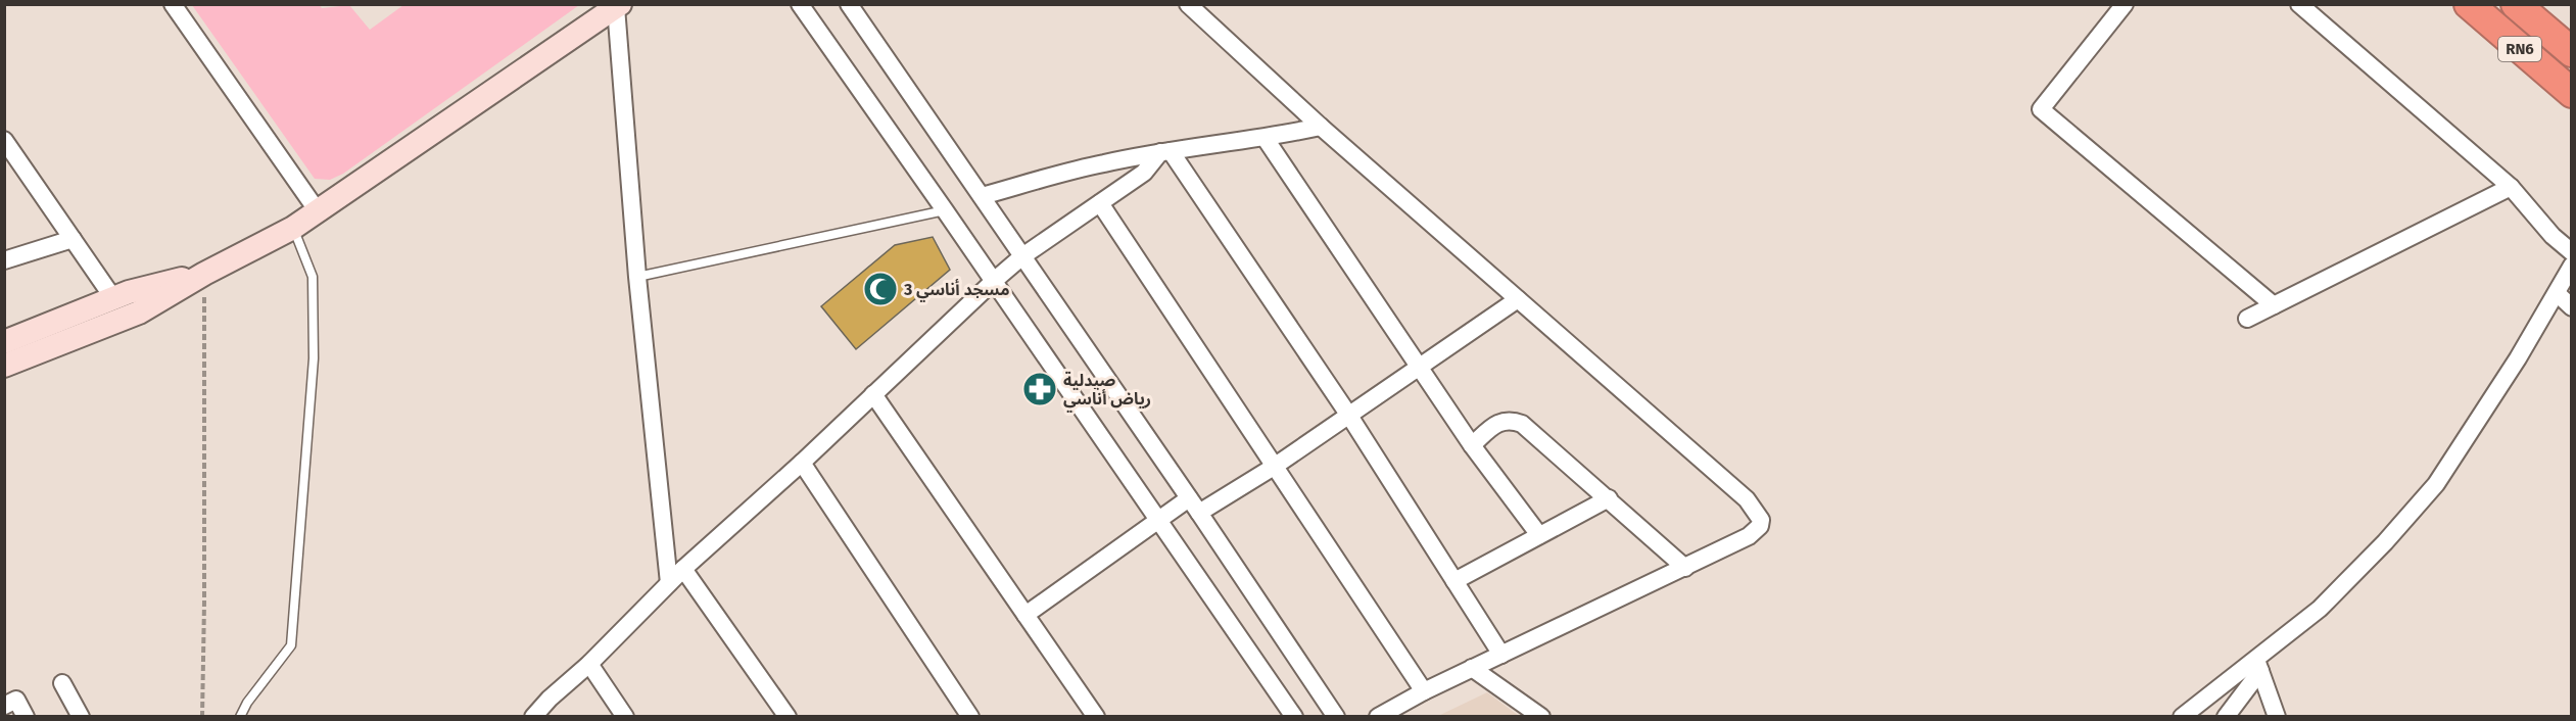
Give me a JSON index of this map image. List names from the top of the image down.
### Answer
{
  "streets": {
    "highway": ["RN6"]
  },
  "places": {
    "mosque": ["مسجد أناسي 3"],
    "pharmacy": ["صيدلية رياض أناسي"]
  }
}
